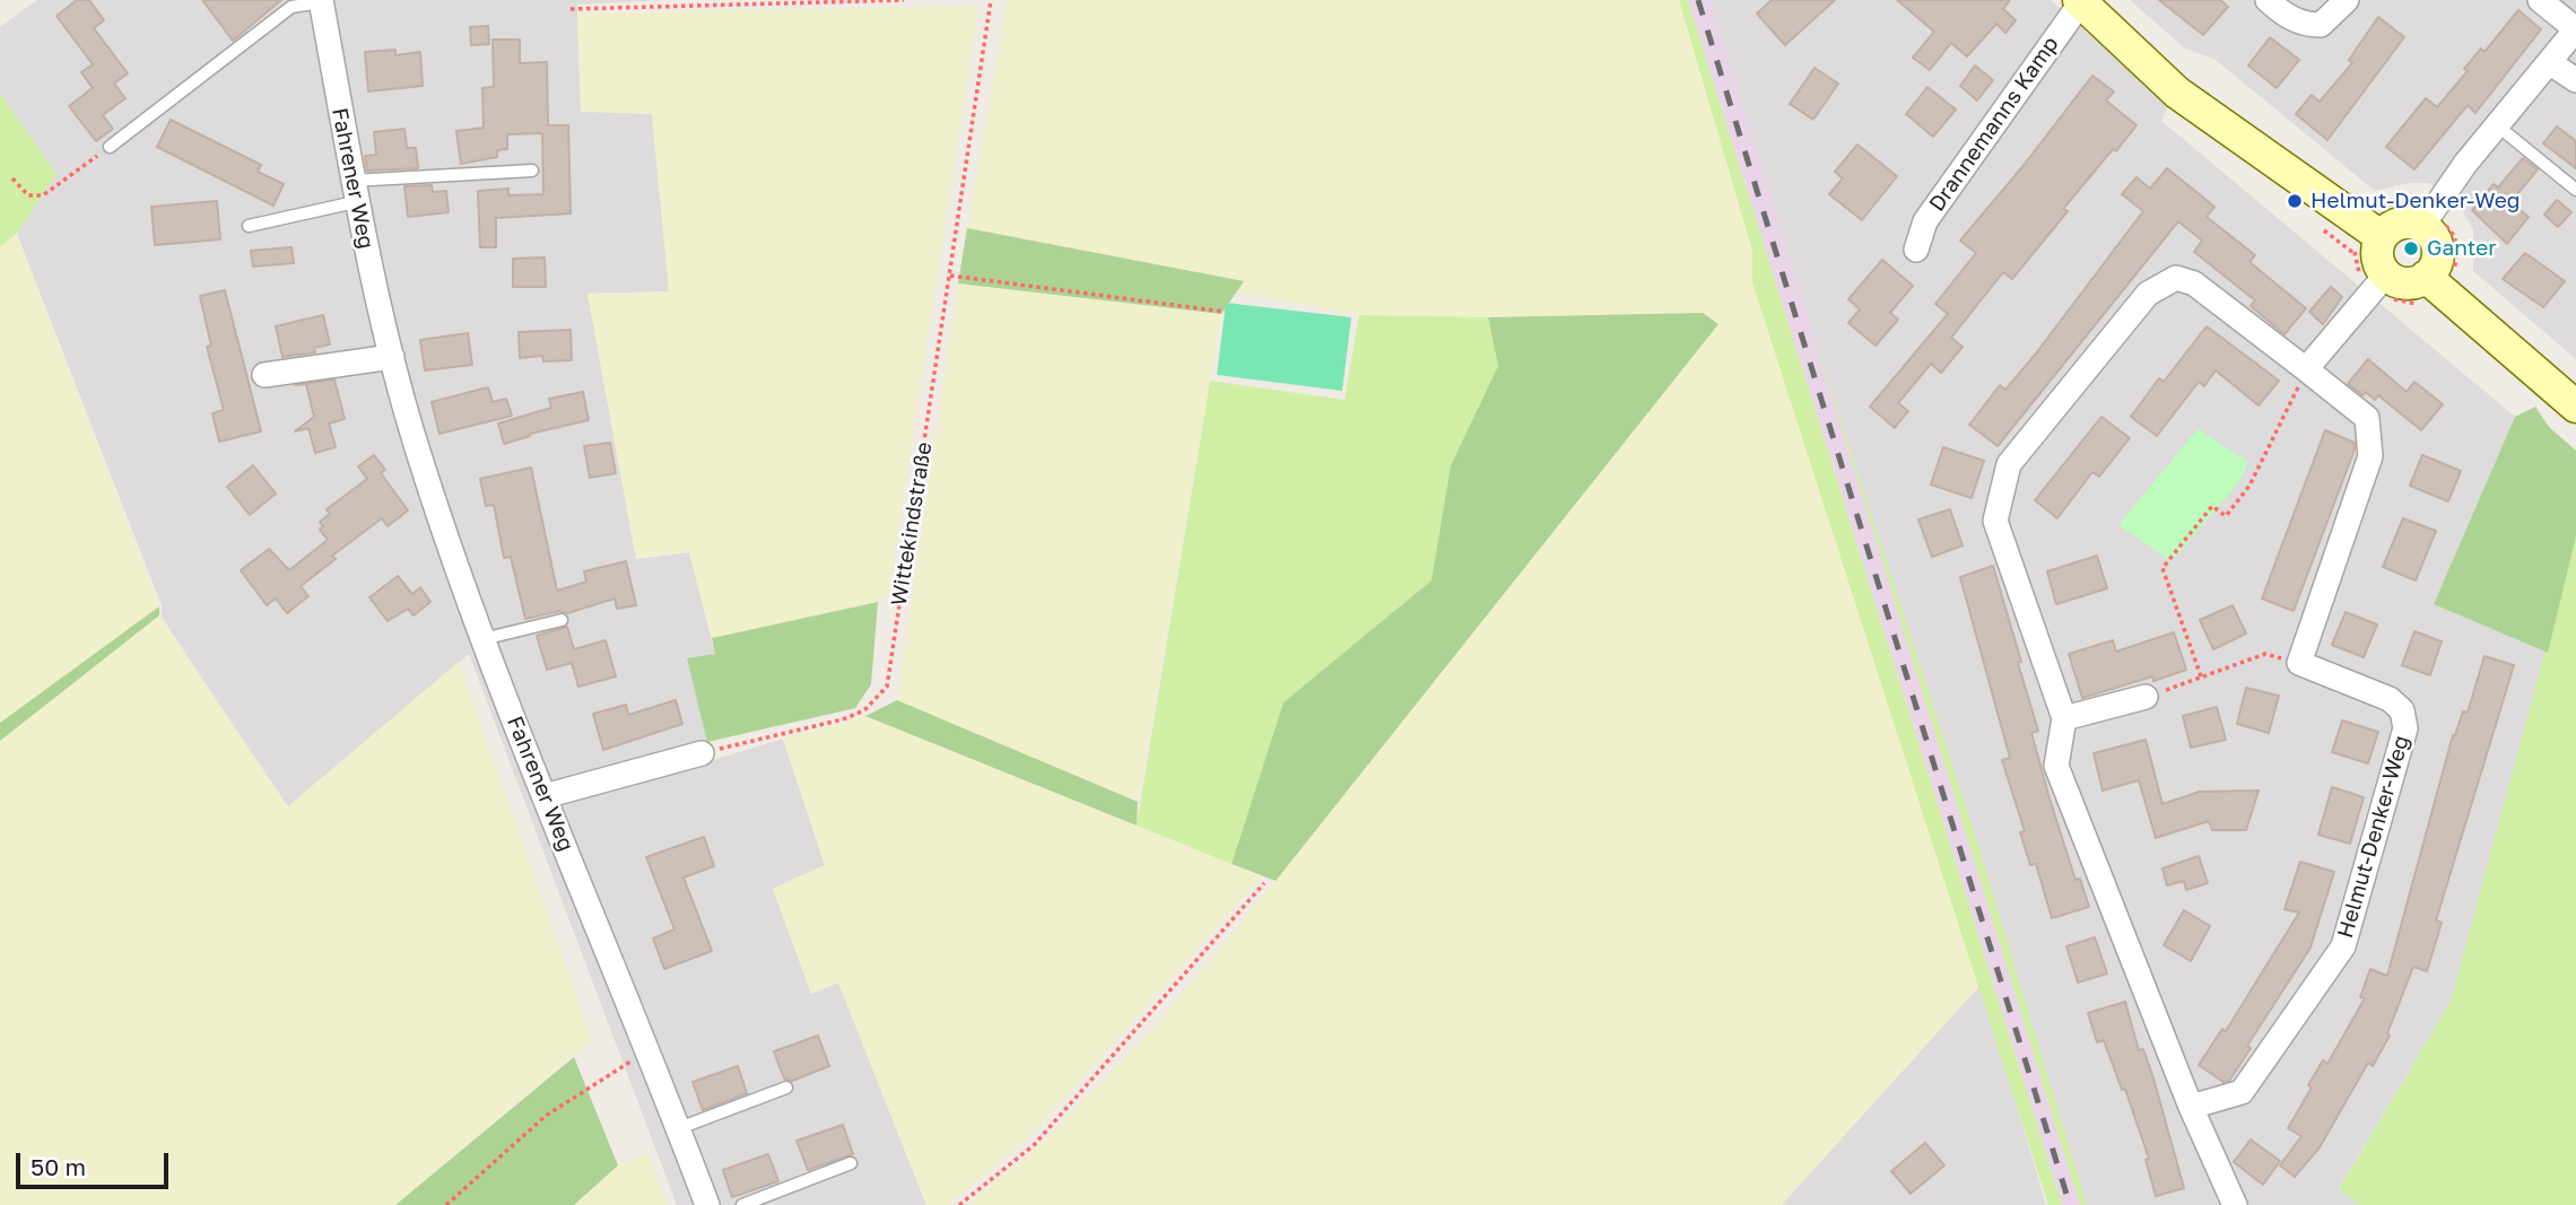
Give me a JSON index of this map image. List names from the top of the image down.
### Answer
{
  "streets": {
    "street": ["Drannemanns Kamp", "Fahrener Weg", "Helmut-Denker-Weg"],
    "path": ["Wittekindstraße"]
  },
  "places": ["Helmut-Denker-Weg", "Ganter"],
  "scale_bar": "50 m"
}
